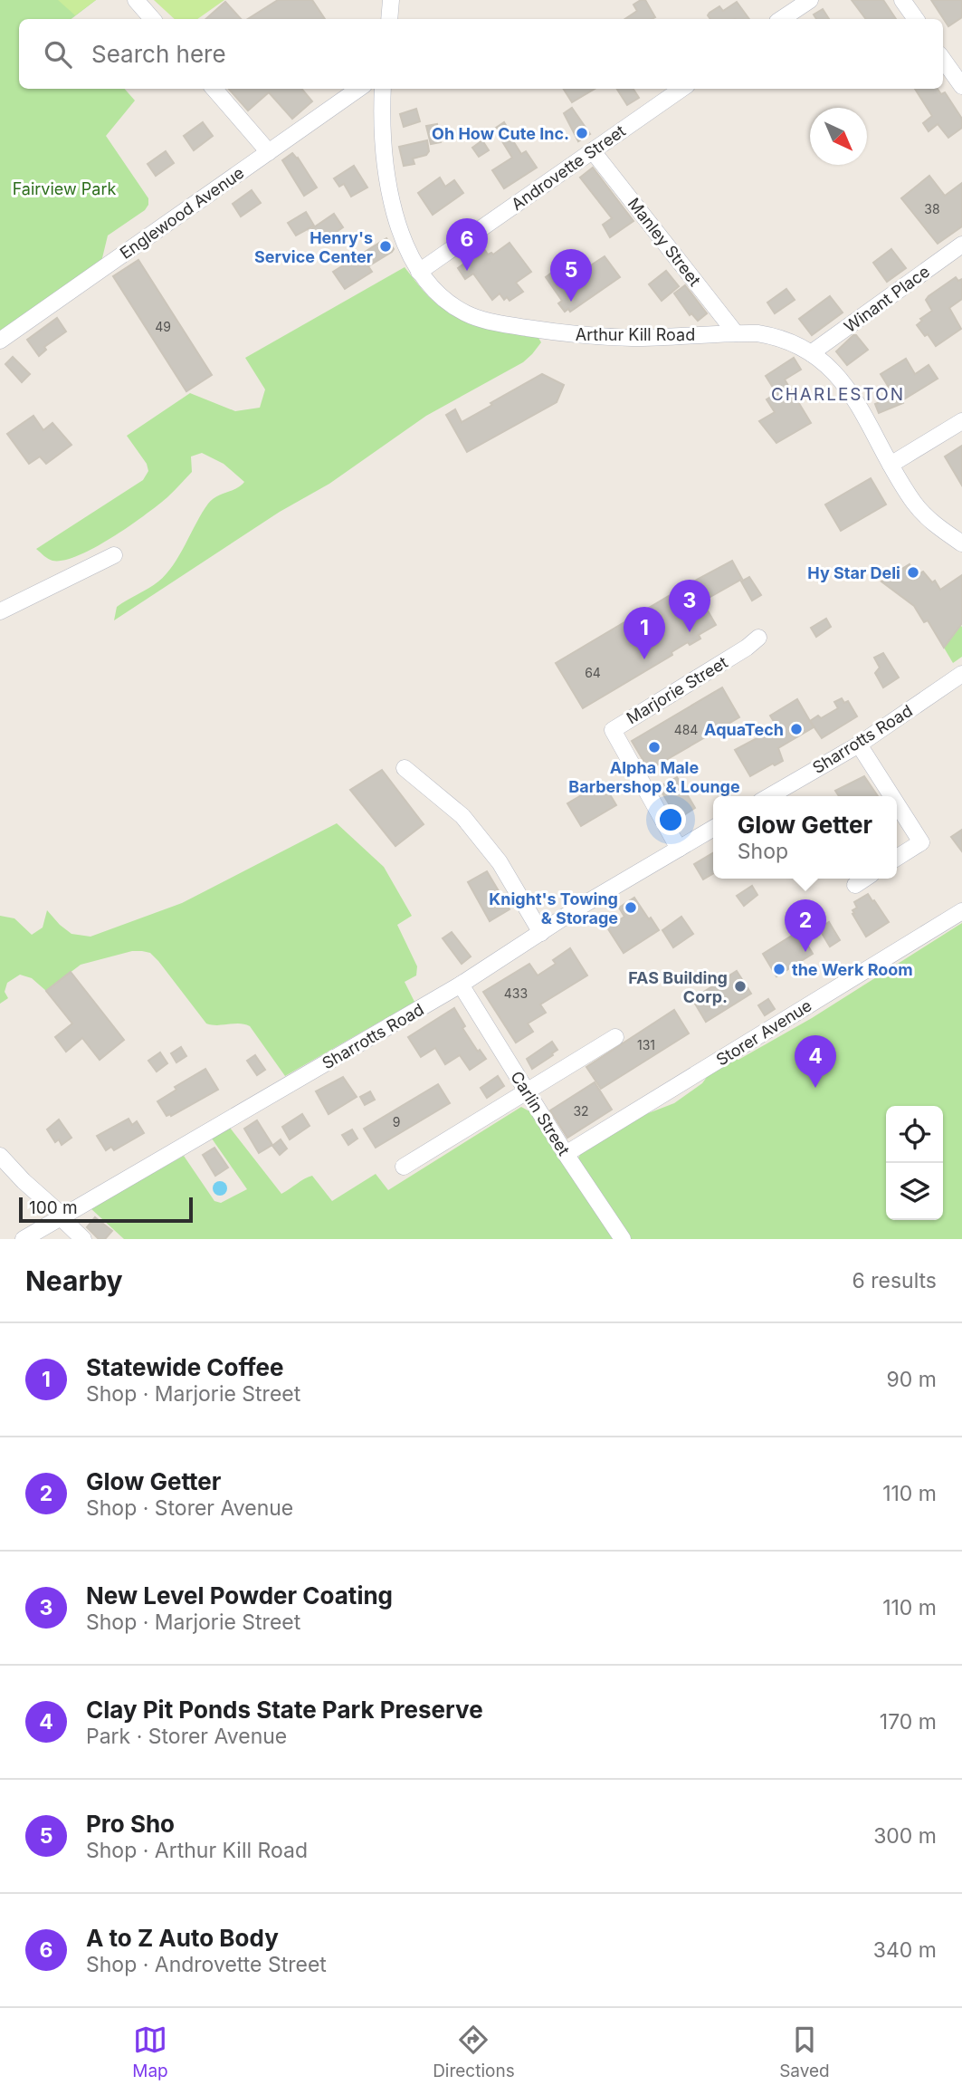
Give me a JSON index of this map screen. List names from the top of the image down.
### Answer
{
  "streets": {
    "street": [
      "Androvette Street",
      "Englewood Avenue",
      "Manley Street",
      "Winant Place",
      "Arthur Kill Road",
      "Marjorie Street",
      "Sharrotts Road",
      "Storer Avenue",
      "Carlin Street"
    ]
  },
  "crossings": [
    ["Androvette Street", "Manley Street"],
    ["Androvette Street", "Arthur Kill Road"],
    ["Manley Street", "Arthur Kill Road"],
    ["Winant Place", "Arthur Kill Road"],
    ["Marjorie Street", "Sharrotts Road"],
    ["Sharrotts Road", "Carlin Street"],
    ["Storer Avenue", "Carlin Street"]
  ],
  "districts": ["CHARLESTON"],
  "parks": ["Fairview Park"],
  "places": [
    "Oh How Cute Inc.",
    "Henry's Service Center",
    "Hy Star Deli",
    "AquaTech",
    "Alpha Male Barbershop & Lounge",
    "Knight's Towing & Storage",
    "the Werk Room",
    "FAS Building Corp."
  ],
  "house_numbers": [
    "38",
    "49",
    "64",
    "484",
    "433",
    "131",
    "32",
    "9"
  ],
  "scale_bar": "100 m",
  "north": "bottom right",
  "page": {
    "search": "Search here",
    "pins": [
      "6",
      "5",
      "3",
      "1",
      "2",
      "4"
    ],
    "popup": ["Glow Getter", "Shop"],
    "scale": "100 m",
    "heading": ["Nearby", "6 results"],
    "list": [
      {
        "mark": "1",
        "name": "Statewide Coffee",
        "note": "Shop · Marjorie Street",
        "value": "90 m"
      },
      {
        "mark": "2",
        "name": "Glow Getter",
        "note": "Shop · Storer Avenue",
        "value": "110 m"
      },
      {
        "mark": "3",
        "name": "New Level Powder Coating",
        "note": "Shop · Marjorie Street",
        "value": "110 m"
      },
      {
        "mark": "4",
        "name": "Clay Pit Ponds State Park Preserve",
        "note": "Park · Storer Avenue",
        "value": "170 m"
      },
      {
        "mark": "5",
        "name": "Pro Sho",
        "note": "Shop · Arthur Kill Road",
        "value": "300 m"
      },
      {
        "mark": "6",
        "name": "A to Z Auto Body",
        "note": "Shop · Androvette Street",
        "value": "340 m"
      }
    ],
    "nav": ["Map", "Directions", "Saved"]
  }
}
